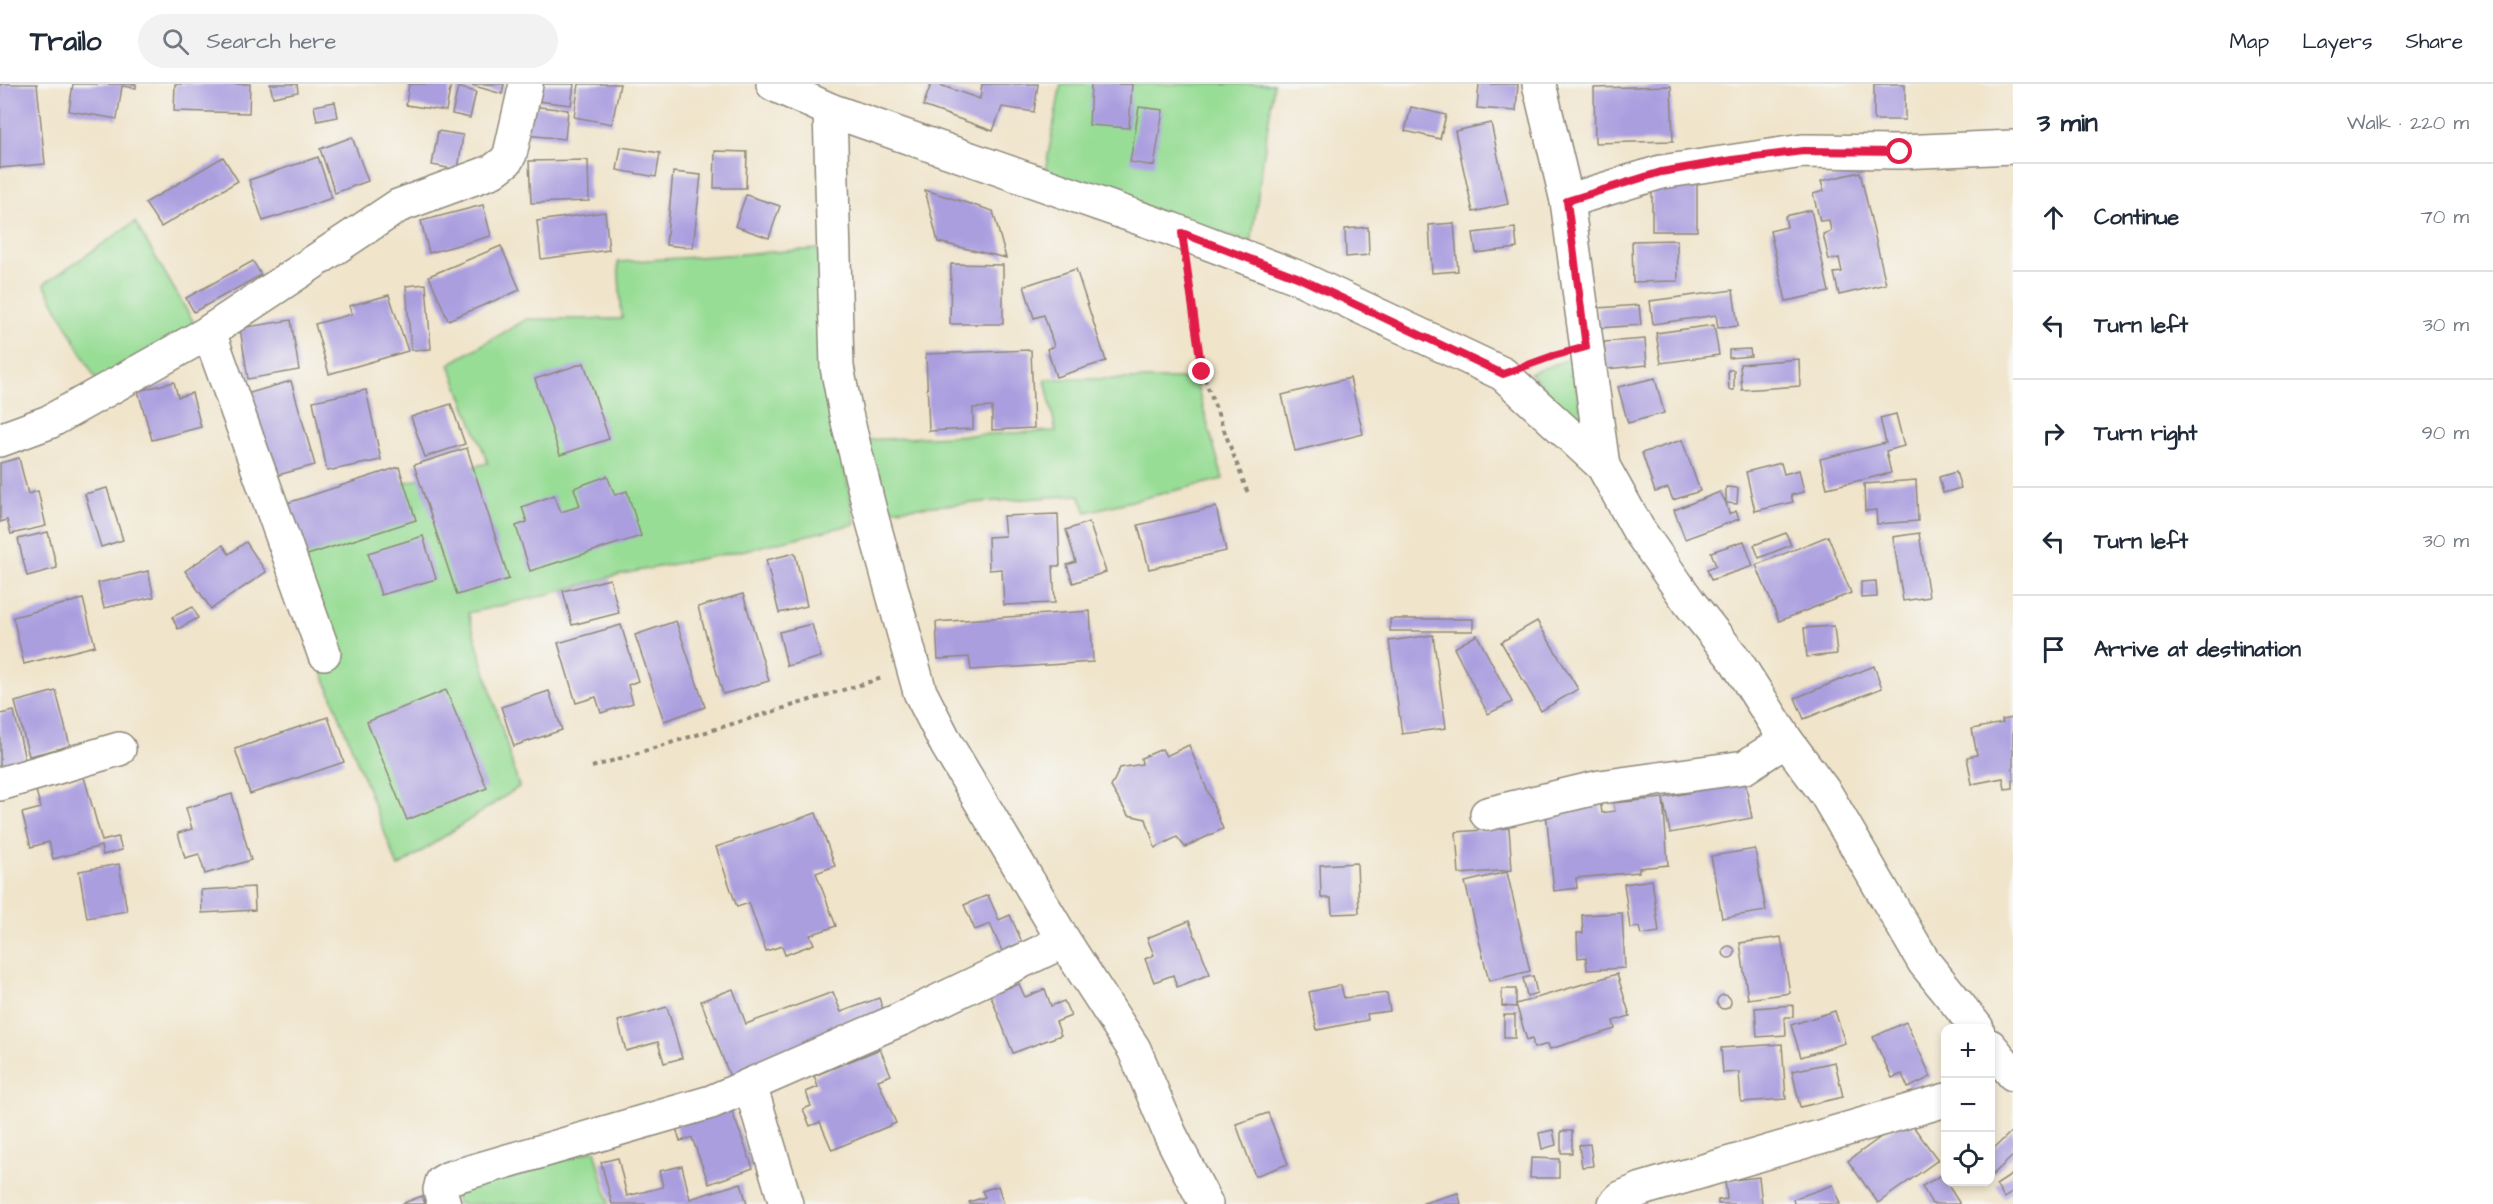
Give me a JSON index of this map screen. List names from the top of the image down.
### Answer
{
  "page": {
    "header": "Trailo",
    "search": "Search here",
    "nav": ["Map", "Layers", "Share"],
    "heading": ["3 min", "Walk · 220 m"],
    "list": [
      ["Continue", "70 m"],
      ["Turn left", "30 m"],
      ["Turn right", "90 m"],
      ["Turn left", "30 m"],
      "Arrive at destination"
    ],
    "map_buttons": ["+", "−"]
  }
}
